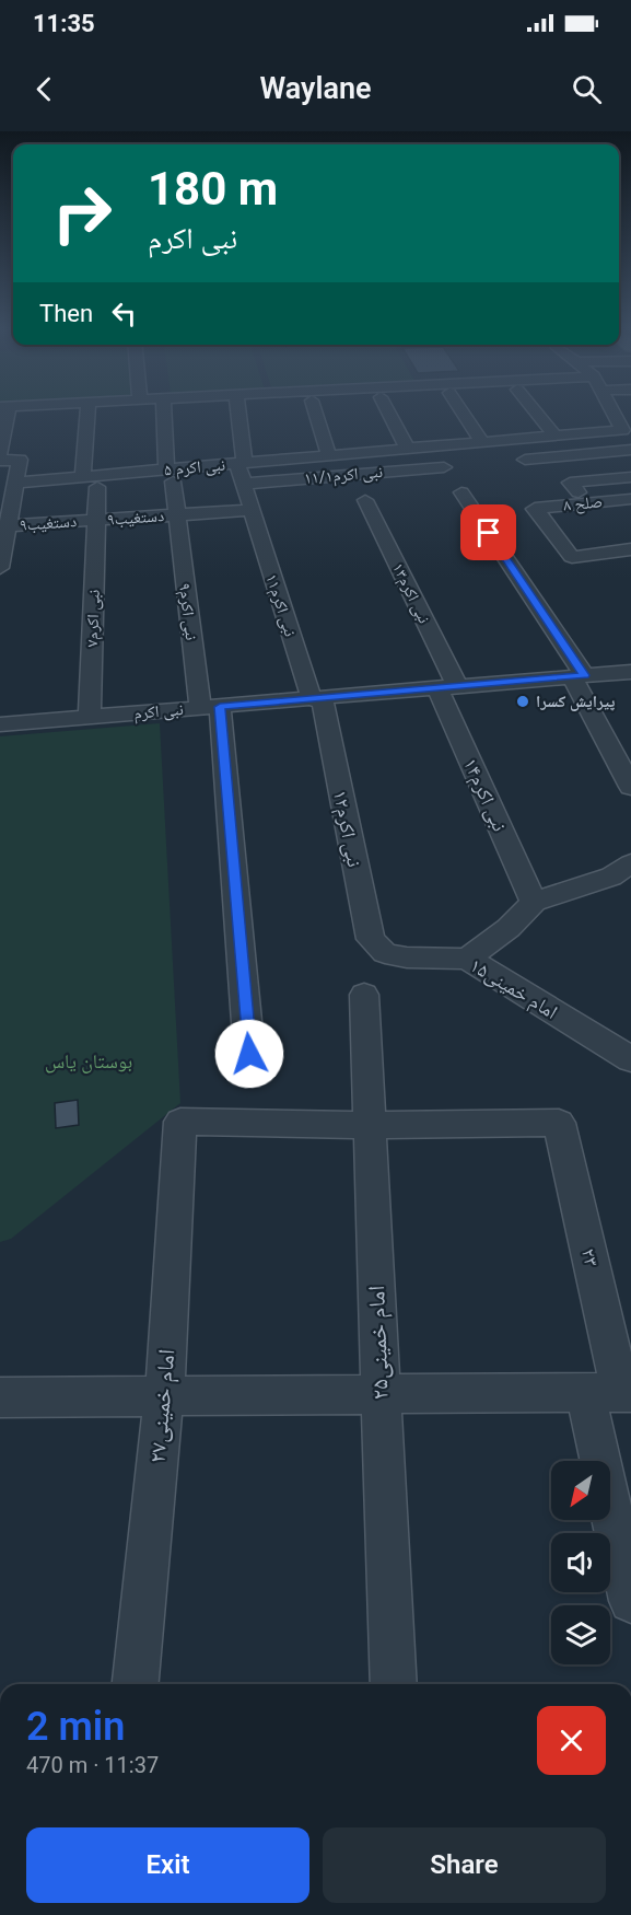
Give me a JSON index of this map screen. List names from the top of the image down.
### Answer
{
  "streets": {
    "street": [
      "نبی اکرم ۵",
      "نبی اکرم۱۱/۱",
      "۸ صلح",
      "۹دستغیب",
      "دستغیب۹",
      "نبی اکرم۱۳",
      "نبی اکرم۱۱",
      "نبی اکرم۹",
      "نبی اکرم۷",
      "نبی اکرم",
      "نبی اکرم۱۴",
      "نبی اکرم۱۲",
      "۱۵امام خمینی",
      "۲۳",
      "امام خمینی۲۵",
      "امام خمینی۲۷"
    ]
  },
  "crossings": [
    ["نبی اکرم ۵", "نبی اکرم۱۱"],
    ["نبی اکرم ۵", "نبی اکرم۹"],
    ["نبی اکرم۱۱/۱", "نبی اکرم۱۱"],
    ["۹دستغیب", "دستغیب۹"],
    ["۹دستغیب", "نبی اکرم۹"],
    ["۹دستغیب", "نبی اکرم۷"],
    ["دستغیب۹", "نبی اکرم۷"],
    ["نبی اکرم۱۳", "نبی اکرم"],
    ["نبی اکرم۱۳", "نبی اکرم۱۴"],
    ["نبی اکرم۱۱", "نبی اکرم"],
    ["نبی اکرم۱۱", "نبی اکرم۱۲"],
    ["نبی اکرم۹", "نبی اکرم"],
    ["نبی اکرم۷", "نبی اکرم"],
    ["نبی اکرم", "نبی اکرم۱۴"],
    ["نبی اکرم", "نبی اکرم۱۲"],
    ["نبی اکرم۱۲", "۱۵امام خمینی"],
    ["۲۳", "امام خمینی۲۵"],
    ["۲۳", "امام خمینی۲۷"],
    ["امام خمینی۲۵", "امام خمینی۲۷"]
  ],
  "parks": ["بوستان یاس"],
  "places": ["پیرایش کسرا"],
  "north": "bottom left",
  "page": {
    "status": "11:35",
    "header": "Waylane",
    "turn": ["180 m", "نبی اکرم"],
    "then": "Then",
    "heading": ["2 min", "470 m · 11:37"],
    "buttons": ["Exit", "Share"]
  }
}
